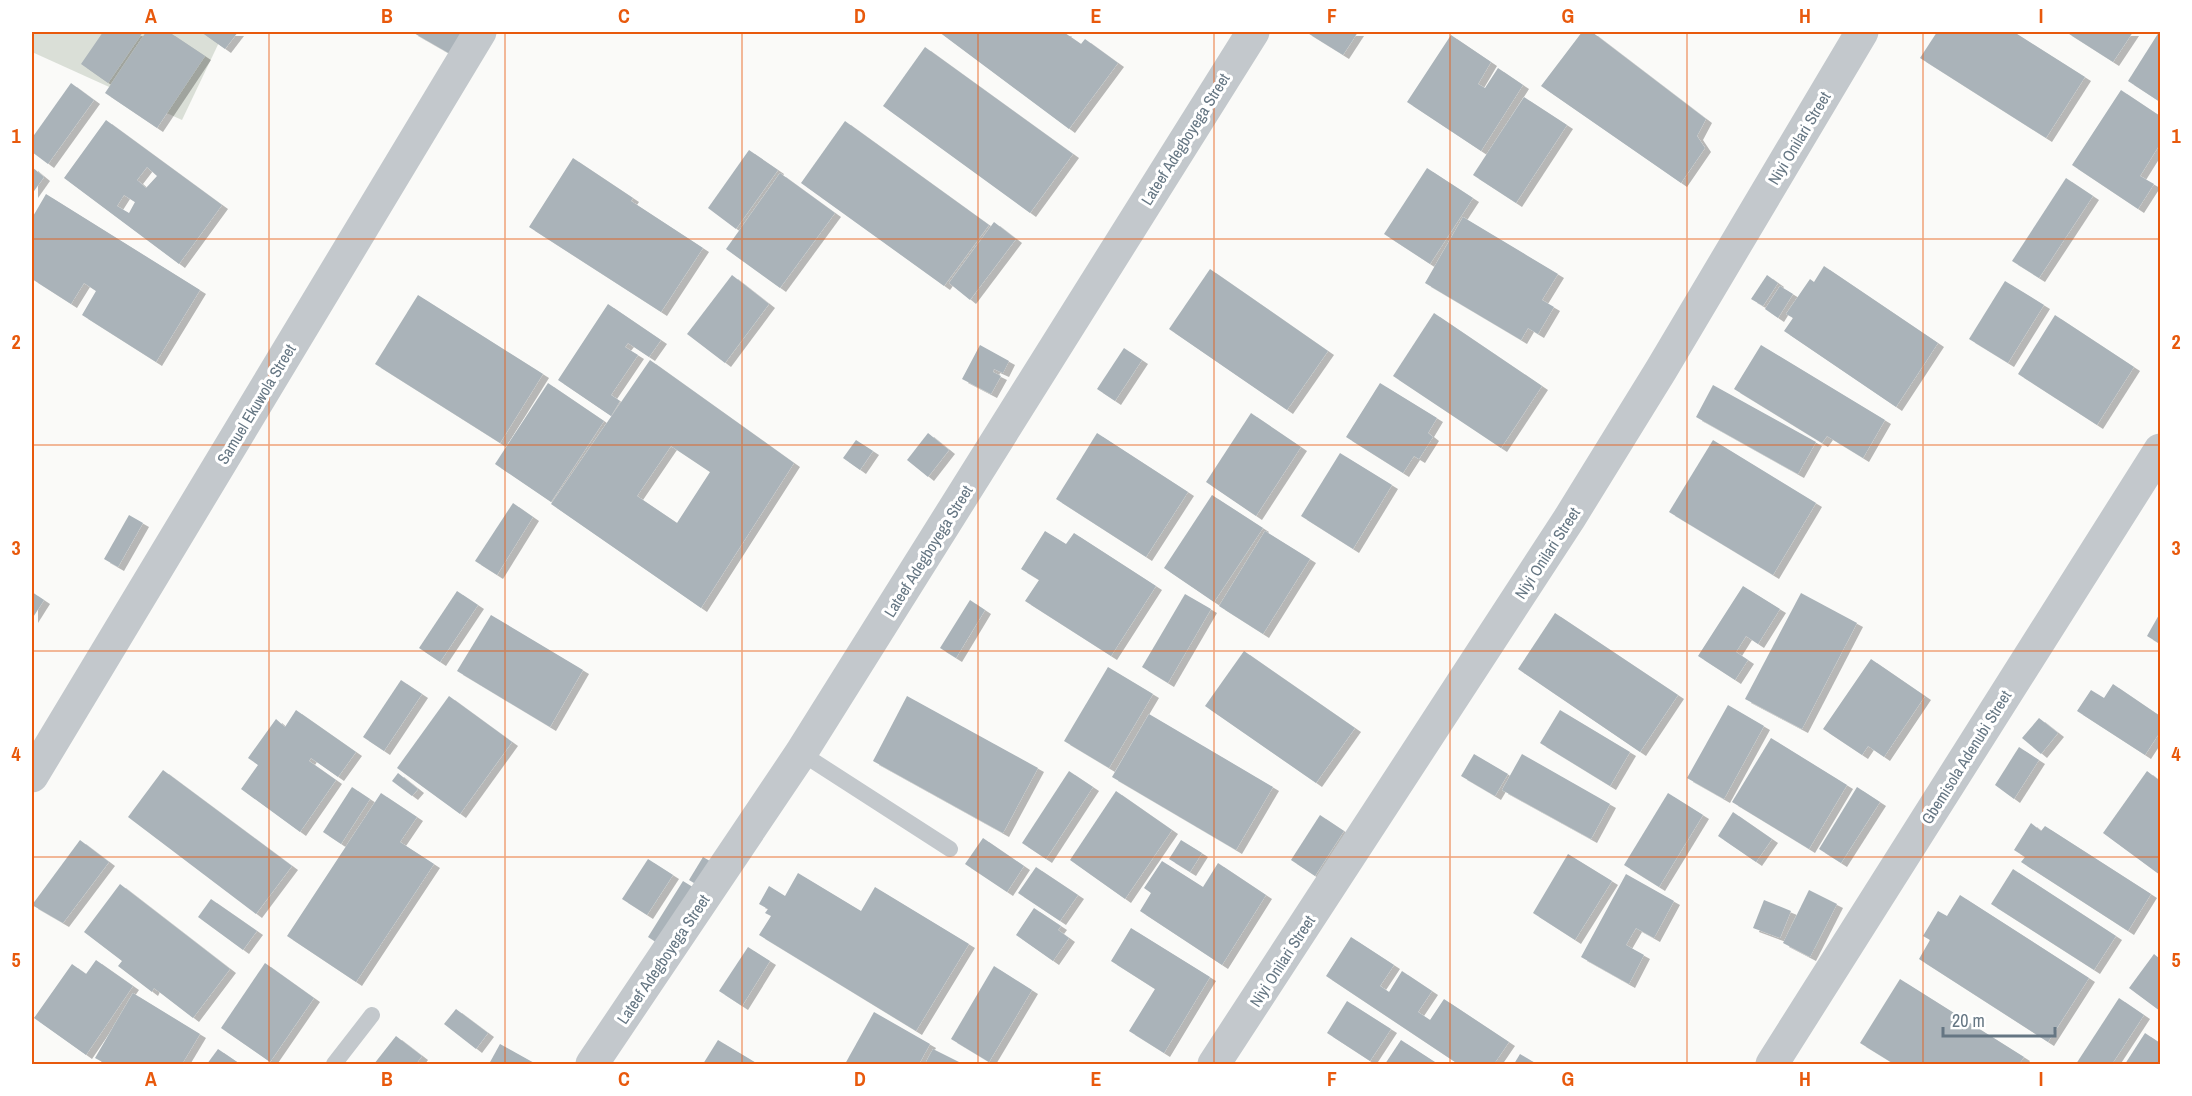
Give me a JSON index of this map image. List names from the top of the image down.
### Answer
{
  "streets": {
    "street": [
      "Niyi Onilari Street",
      "Lateef Adegboyega Street",
      "Samuel Ekuwola Street",
      "Gbemisola Adenubi Street"
    ]
  },
  "scale_bar": "20 m",
  "grid": {
    "columns": [
      "A",
      "B",
      "C",
      "D",
      "E",
      "F",
      "G",
      "H",
      "I"
    ],
    "rows": [
      "1",
      "2",
      "3",
      "4",
      "5"
    ]
  }
}
